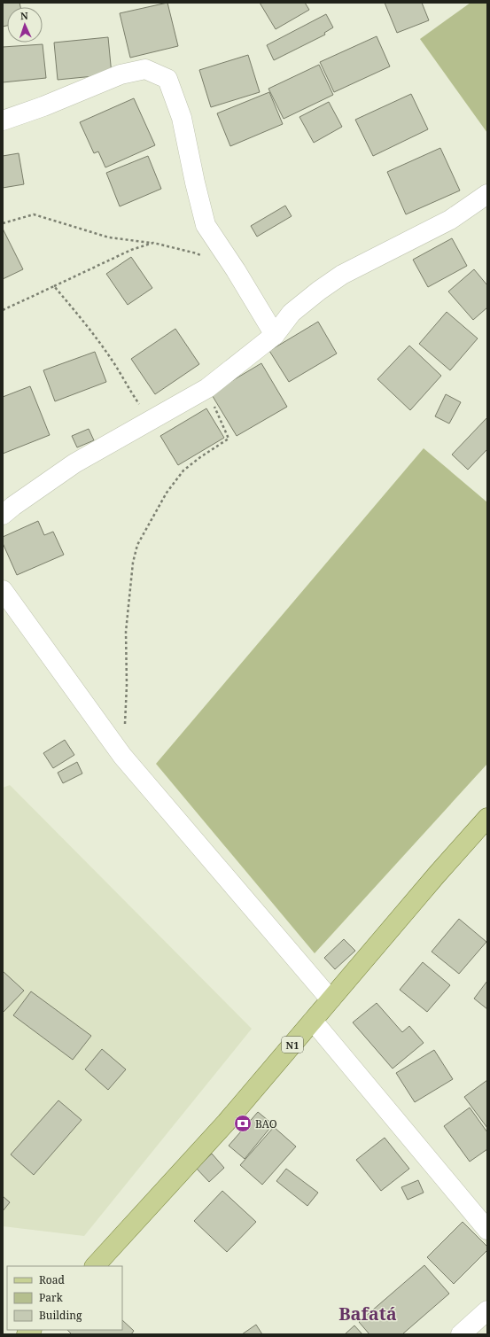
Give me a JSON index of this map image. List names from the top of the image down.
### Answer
{
  "streets": {
    "main road": ["N1"]
  },
  "districts": ["Bafatá"],
  "places": {
    "bank": ["BAO"]
  },
  "legend": ["Road", "Park", "Building"],
  "north": "top"
}
